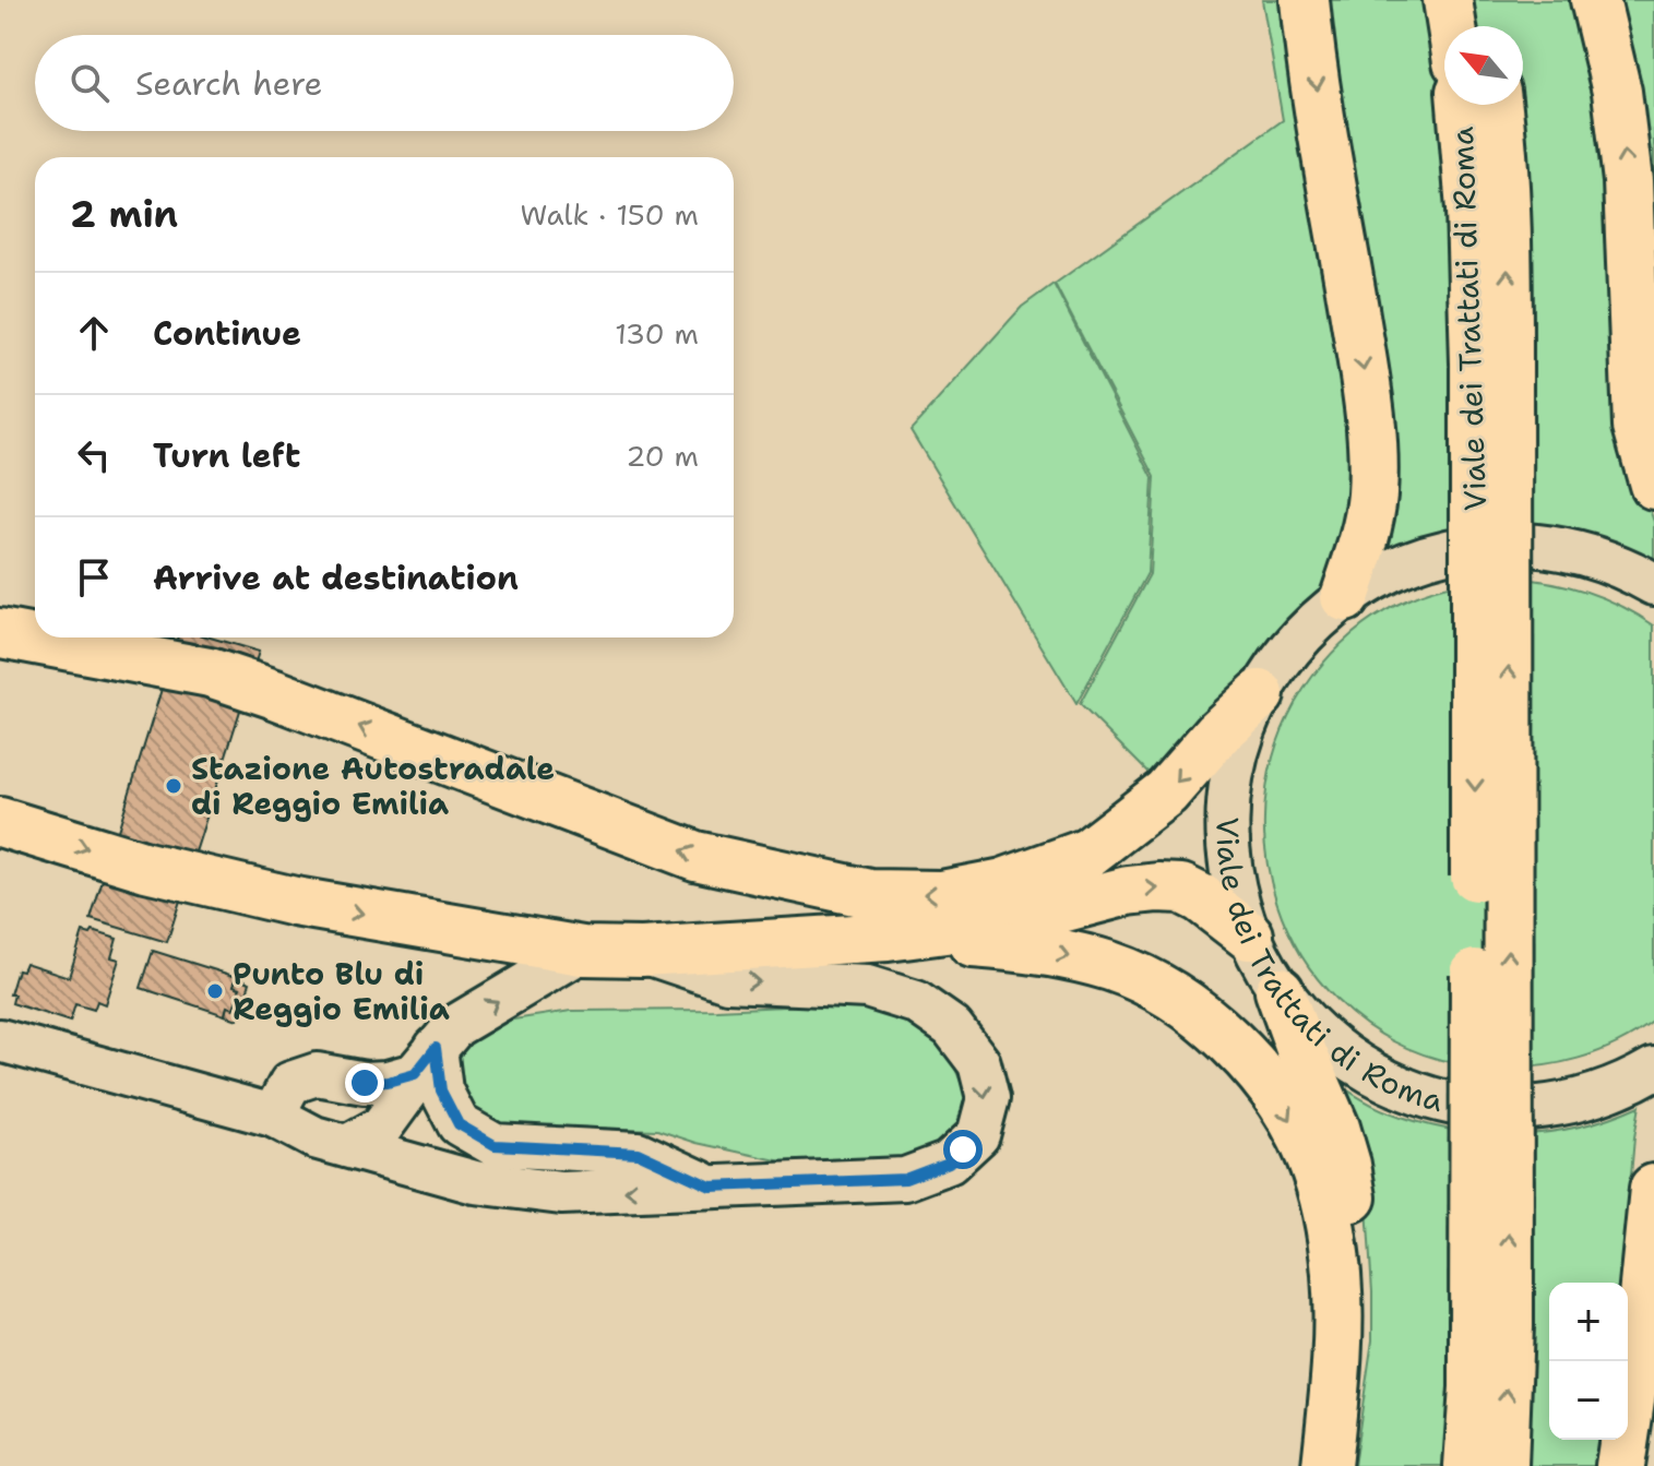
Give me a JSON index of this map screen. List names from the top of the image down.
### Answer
{
  "streets": {
    "highway": ["Viale dei Trattati di Roma"]
  },
  "places": ["Stazione Autostradale di Reggio Emilia", "Punto Blu di Reggio Emilia"],
  "north": "top left",
  "page": {
    "search": "Search here",
    "heading": ["2 min", "Walk · 150 m"],
    "list": [
      ["Continue", "130 m"],
      ["Turn left", "20 m"],
      "Arrive at destination"
    ],
    "map_buttons": ["+", "−"]
  }
}
